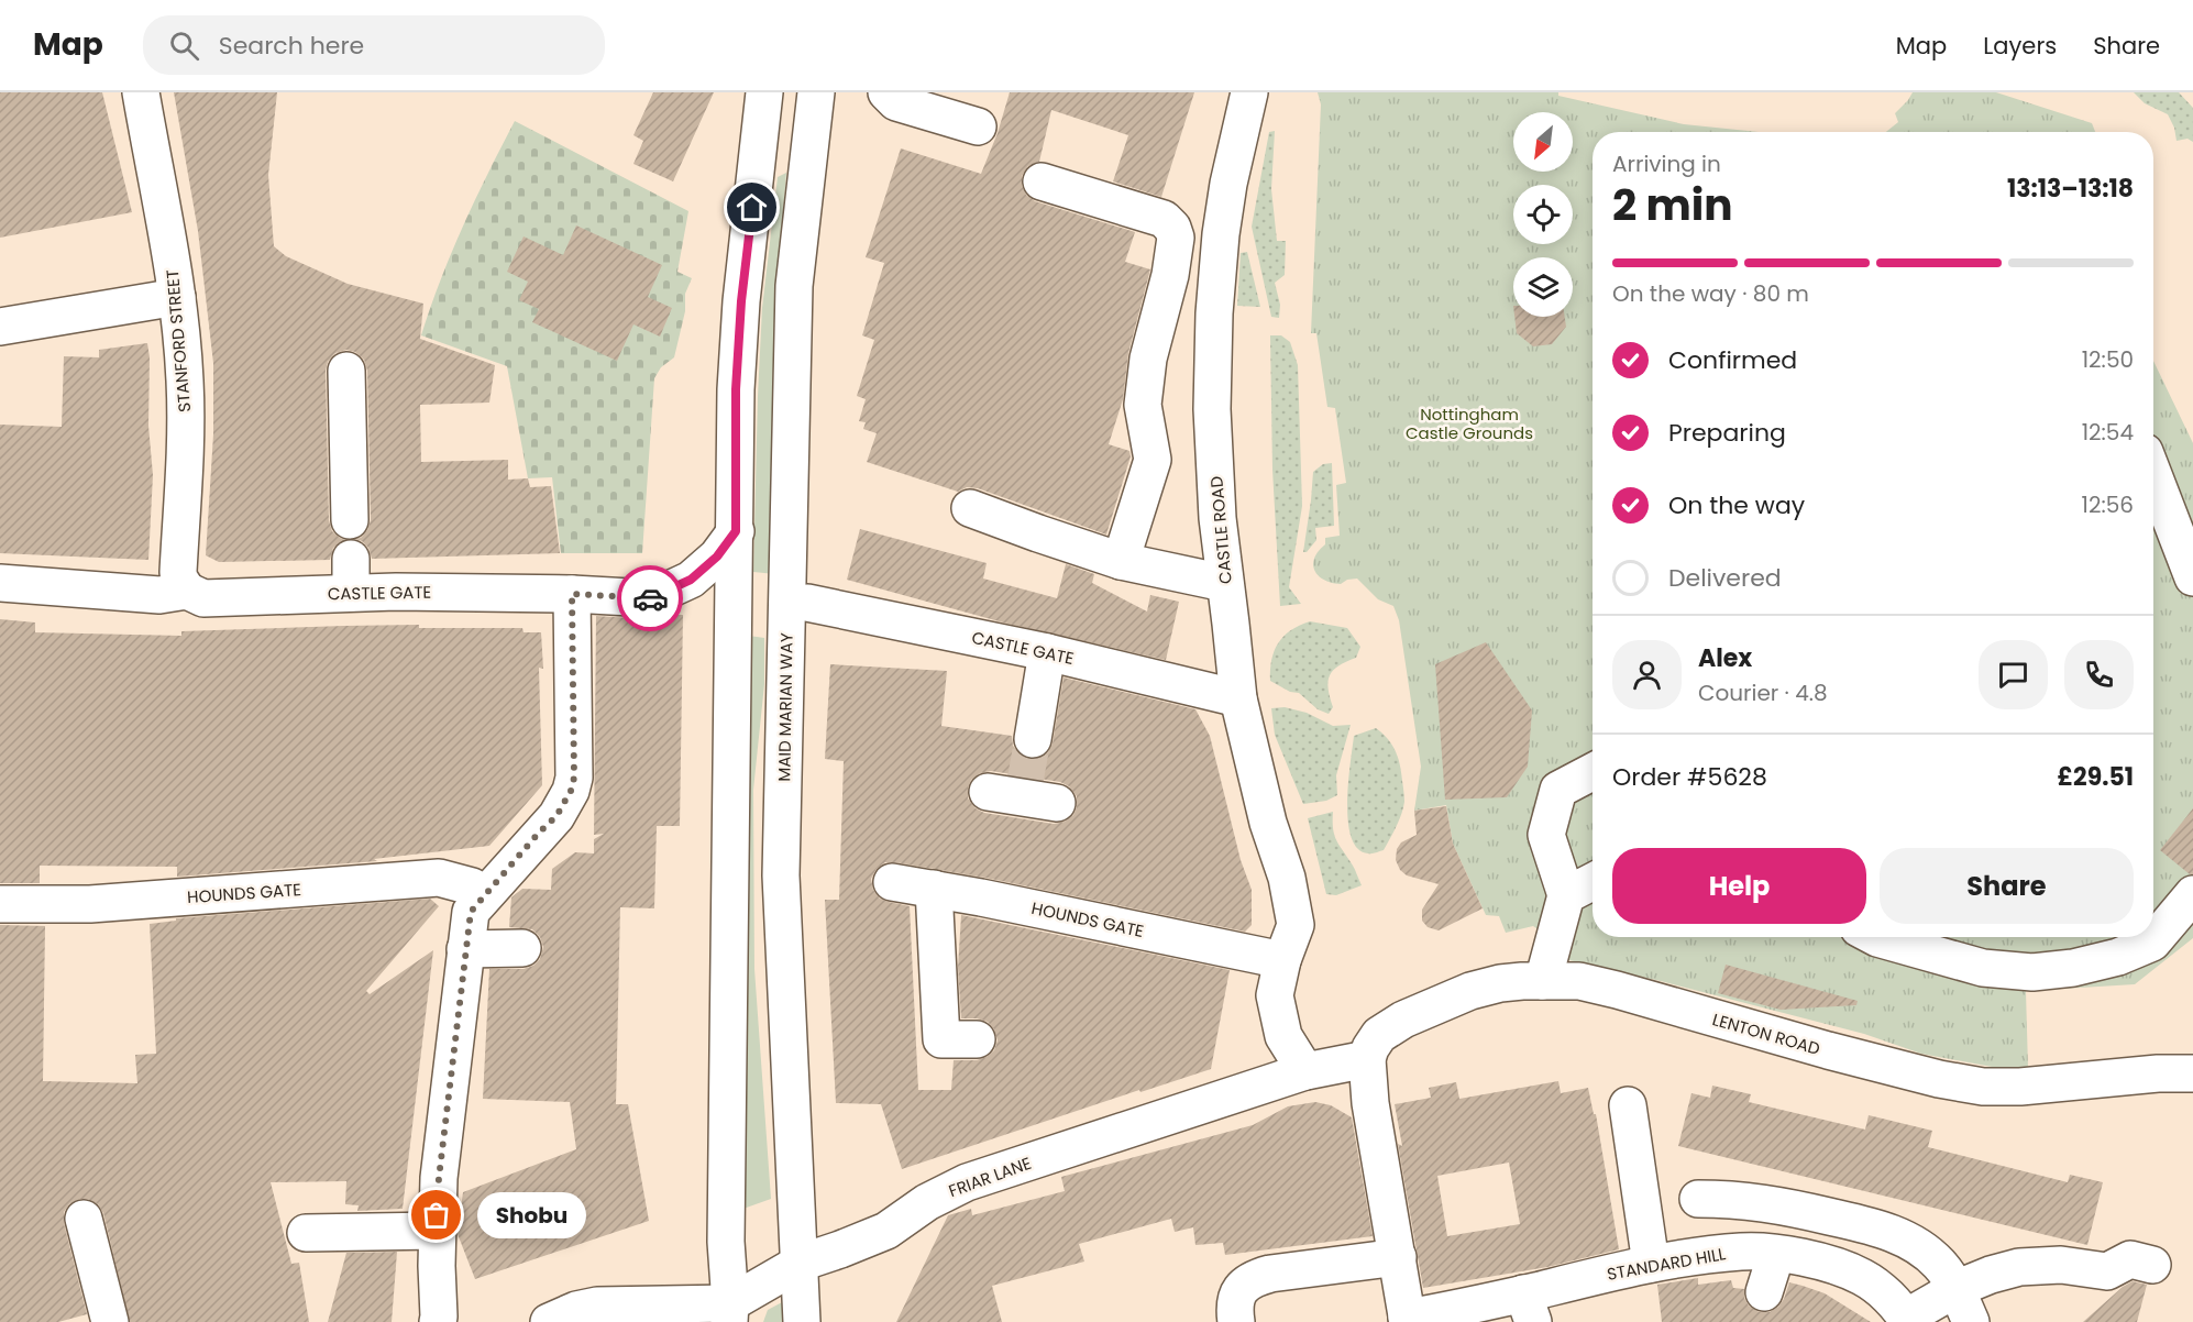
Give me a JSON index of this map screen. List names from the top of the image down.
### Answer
{
  "streets": {
    "street": [
      "STANFORD STREET",
      "CASTLE ROAD",
      "CASTLE GATE",
      "MAID MARIAN WAY",
      "HOUNDS GATE",
      "LENTON ROAD",
      "FRIAR LANE",
      "STANDARD HILL"
    ]
  },
  "crossings": [
    ["STANFORD STREET", "CASTLE GATE"],
    ["CASTLE ROAD", "CASTLE GATE"],
    ["CASTLE ROAD", "HOUNDS GATE"],
    ["CASTLE ROAD", "FRIAR LANE"],
    ["MAID MARIAN WAY", "FRIAR LANE"],
    ["LENTON ROAD", "FRIAR LANE"],
    ["LENTON ROAD", "STANDARD HILL"],
    ["FRIAR LANE", "STANDARD HILL"]
  ],
  "parks": ["Nottingham Castle Grounds"],
  "places": ["Shobu"],
  "north": "bottom left",
  "page": {
    "header": "Map",
    "search": "Search here",
    "nav": ["Map", "Layers", "Share"],
    "heading": ["2 min", "Arriving in", "13:13–13:18"],
    "panel": [
      "Alex",
      "Courier · 4.8",
      "Order #5628",
      "£29.51"
    ],
    "bar": "On the way · 80 m",
    "list": [
      ["Confirmed", "12:50"],
      ["Preparing", "12:54"],
      ["On the way", "12:56"],
      "Delivered"
    ],
    "buttons": ["Help", "Share"],
    "bubble": "Shobu"
  }
}
